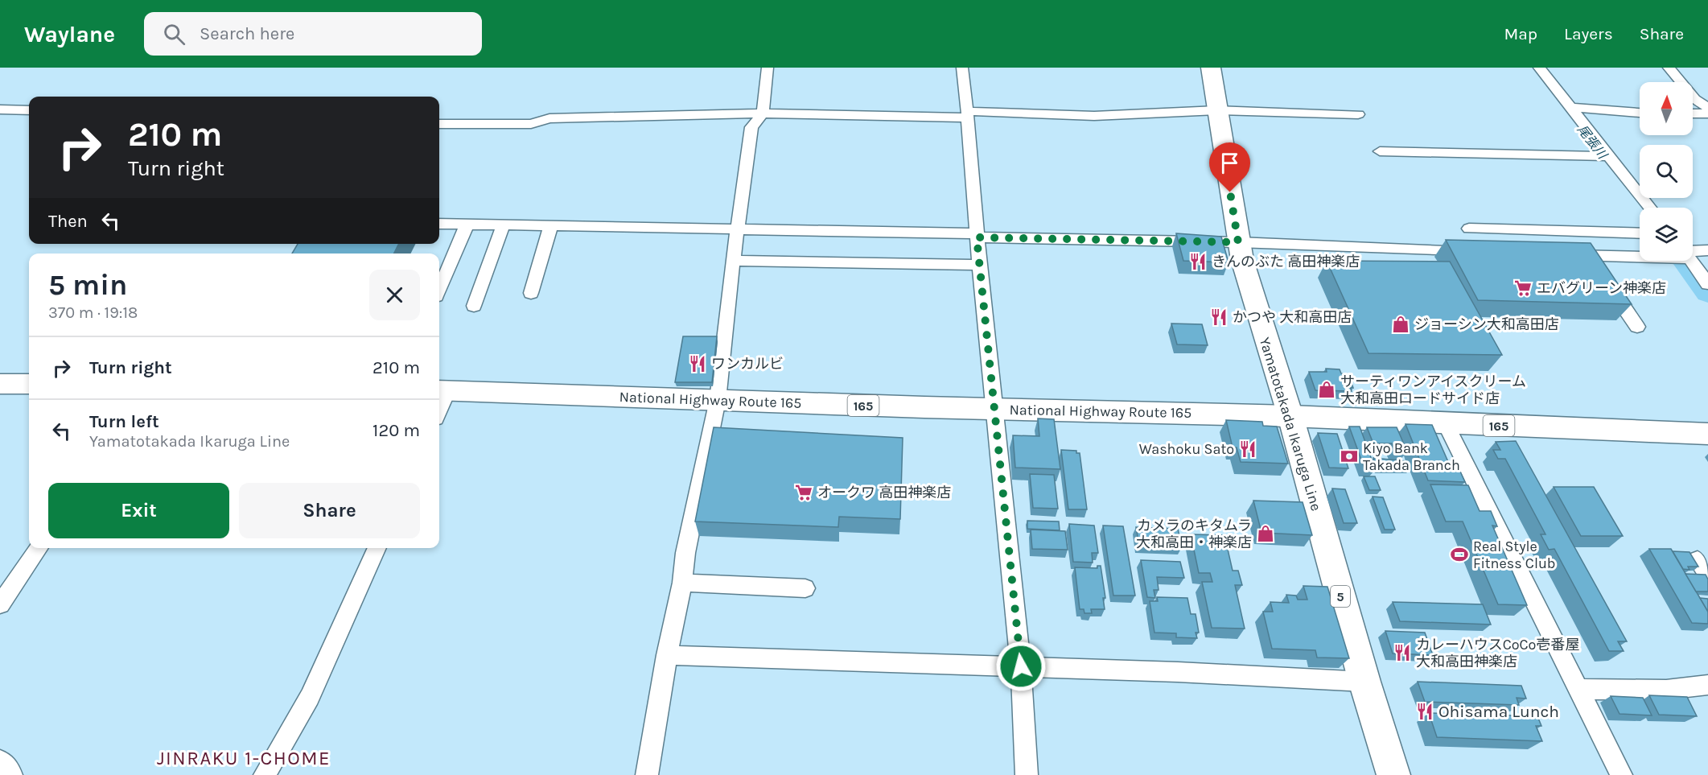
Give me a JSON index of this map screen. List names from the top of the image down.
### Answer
{
  "streets": {
    "main road": [
      "National Highway Route 165",
      "165",
      "Yamatotakada Ikaruga Line",
      "5"
    ]
  },
  "crossings": [
    ["National Highway Route 165", "Yamatotakada Ikaruga Line"]
  ],
  "districts": ["JINRAKU 1-CHOME"],
  "water": ["尾張川"],
  "places": {
    "restaurant": [
      "きんのぶた 高田神楽店",
      "かつや 大和高田店",
      "ワンカルビ",
      "Washoku Sato",
      "カレーハウスCoCo壱番屋 大和高田神楽店",
      "Ohisama Lunch"
    ],
    "supermarket": ["エバグリーン神楽店", "オークワ 高田神楽店"],
    "shop": ["ジョーシン大和高田店", "サーティワンアイスクリーム 大和高田ロードサイド店", "カメラのキタムラ 大和高田・神楽店"],
    "bank": ["Kiyo Bank Takada Branch"],
    "sports": ["Real Style Fitness Club"]
  },
  "north": "top",
  "page": {
    "header": "Waylane",
    "search": "Search here",
    "nav": ["Map", "Layers", "Share"],
    "turn": ["210 m", "Turn right"],
    "then": "Then",
    "heading": ["5 min", "370 m · 19:18"],
    "list": [
      {
        "name": "Turn right",
        "value": "210 m"
      },
      {
        "name": "Turn left",
        "note": "Yamatotakada Ikaruga Line",
        "value": "120 m"
      }
    ],
    "buttons": ["Exit", "Share"]
  }
}
